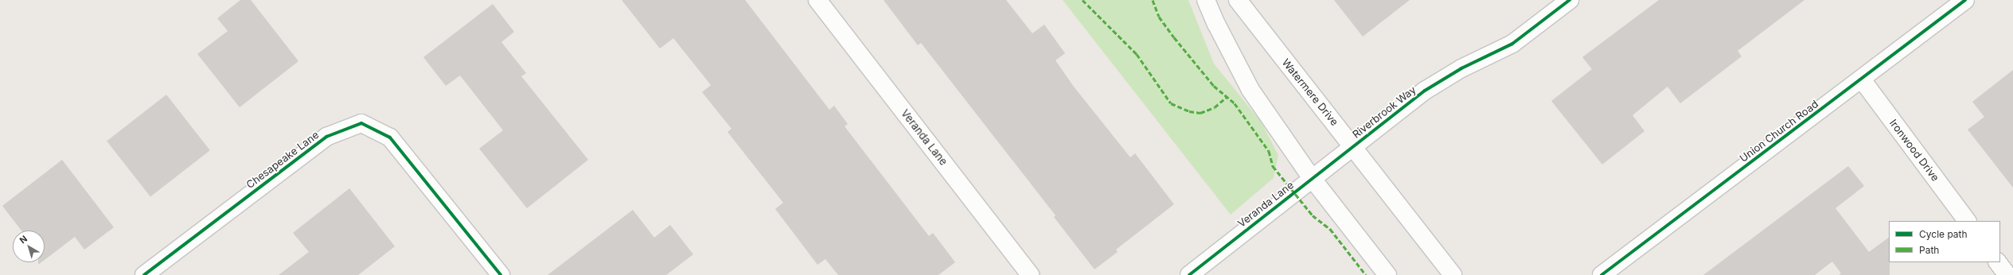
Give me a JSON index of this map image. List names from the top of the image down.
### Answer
{
  "streets": {
    "street": [
      "Watermere Drive",
      "Riverbrook Way",
      "Union Church Road",
      "Veranda Lane",
      "Ironwood Drive",
      "Chesapeake Lane"
    ]
  },
  "crossings": [
    ["Watermere Drive", "Riverbrook Way"],
    ["Watermere Drive", "Veranda Lane"],
    ["Riverbrook Way", "Veranda Lane"],
    ["Union Church Road", "Ironwood Drive"]
  ],
  "legend": ["Cycle path", "Path"],
  "north": "top left"
}
